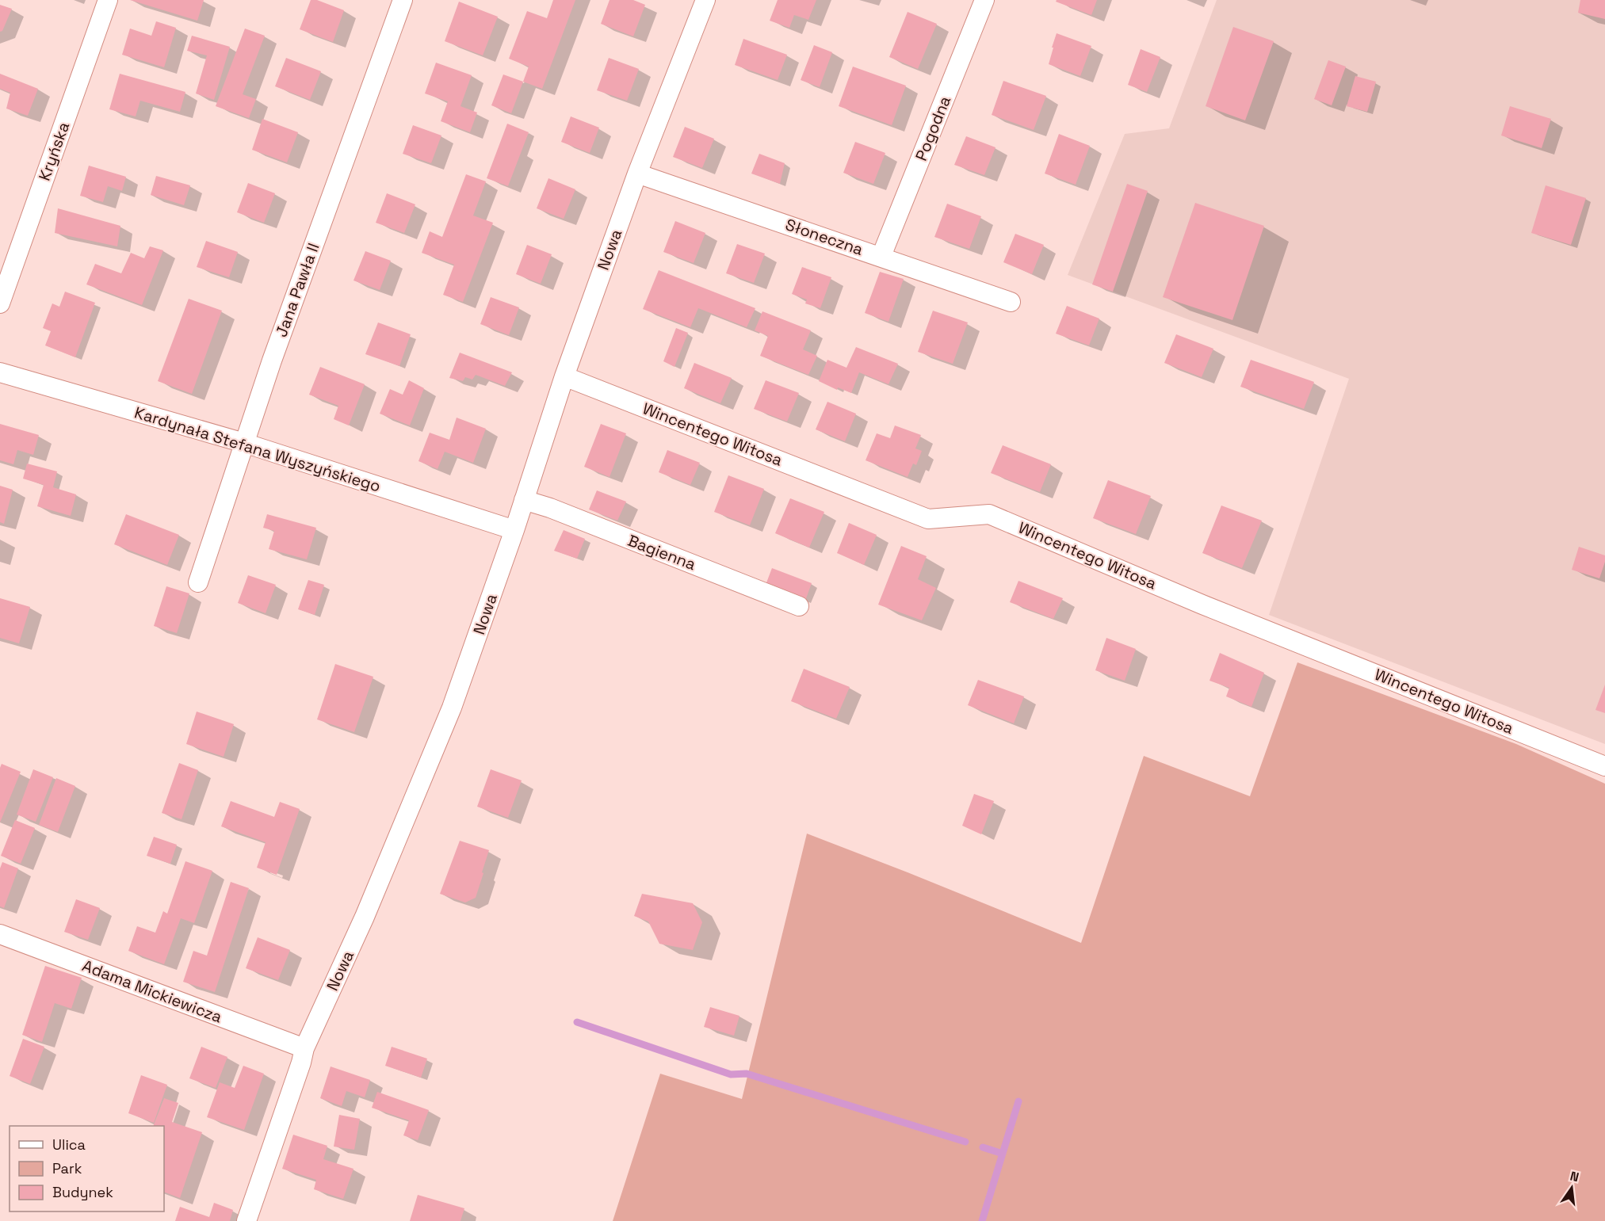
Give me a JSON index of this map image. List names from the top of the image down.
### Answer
{
  "streets": {
    "street": [
      "Pogodna",
      "Kryńska",
      "Słoneczna",
      "Nowa",
      "Jana Pawła II",
      "Wincentego Witosa",
      "Kardynała Stefana Wyszyńskiego",
      "Bagienna",
      "Adama Mickiewicza"
    ]
  },
  "crossings": [
    ["Pogodna", "Słoneczna"],
    ["Słoneczna", "Nowa"],
    ["Nowa", "Wincentego Witosa"],
    ["Nowa", "Kardynała Stefana Wyszyńskiego"],
    ["Nowa", "Bagienna"],
    ["Nowa", "Adama Mickiewicza"],
    ["Jana Pawła II", "Kardynała Stefana Wyszyńskiego"]
  ],
  "legend": ["Ulica", "Park", "Budynek"],
  "north": "top"
}
